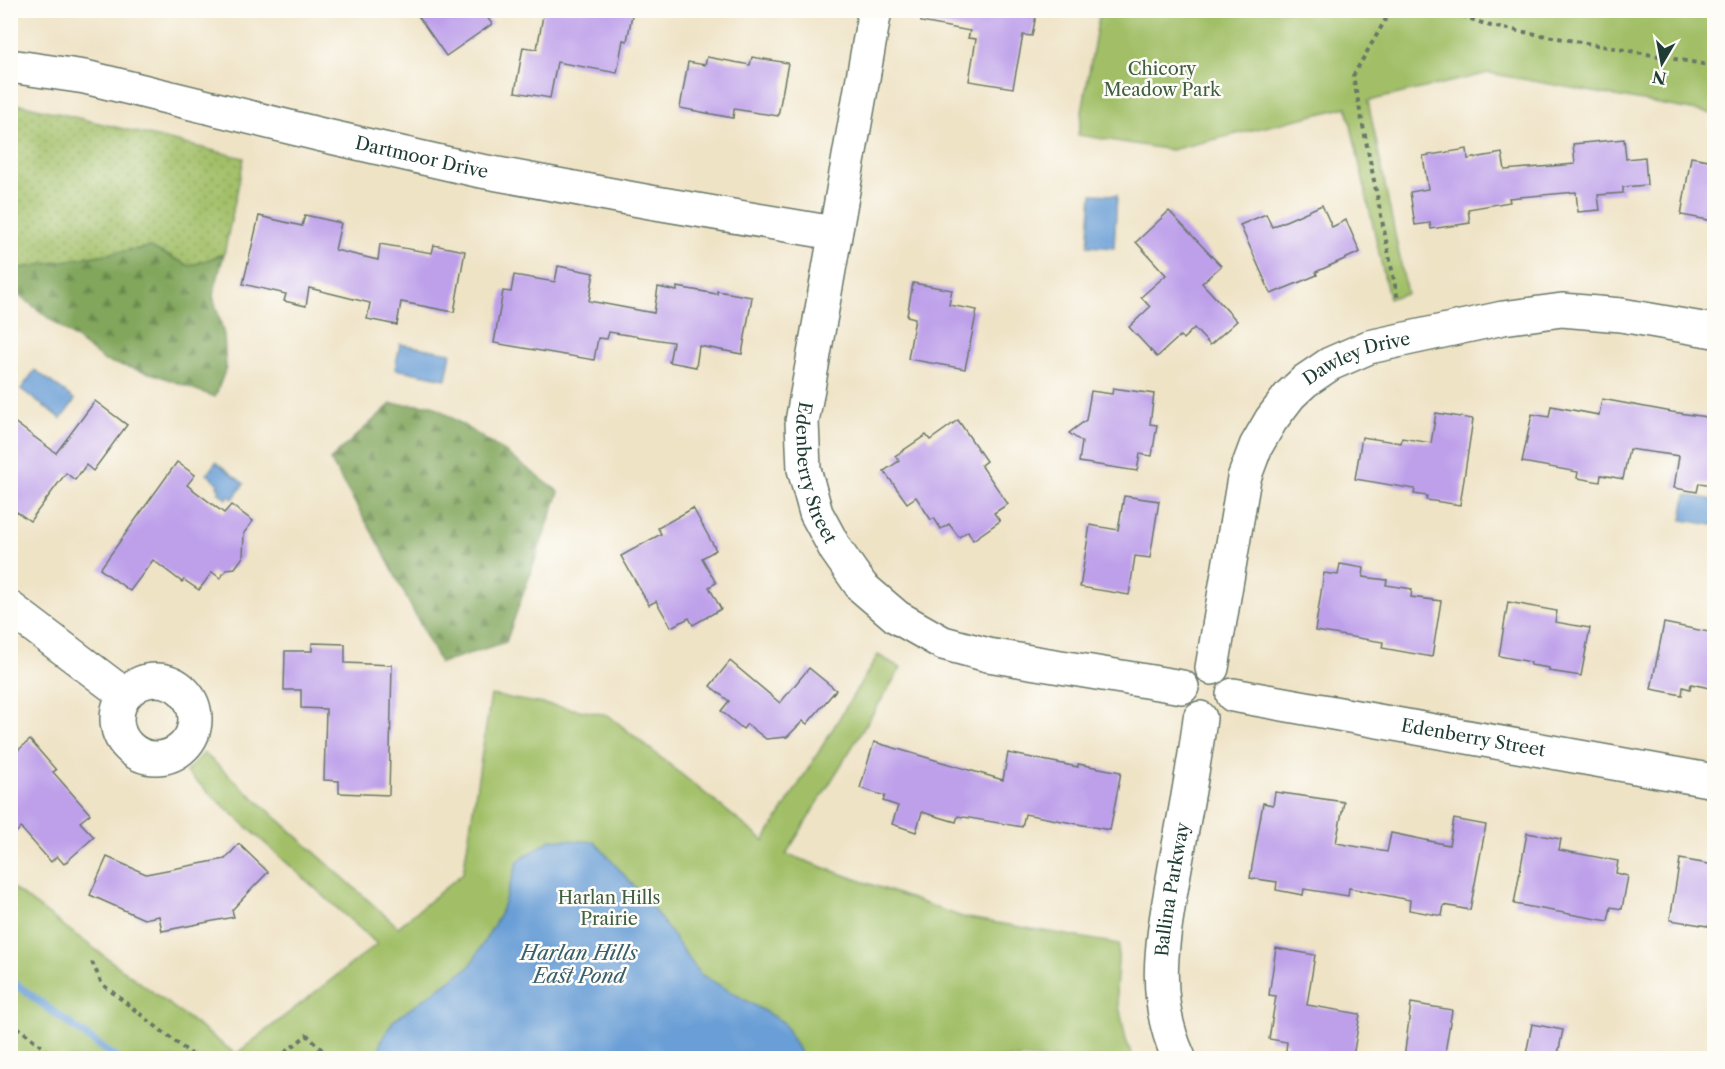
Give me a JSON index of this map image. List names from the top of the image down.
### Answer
{
  "streets": {
    "street": [
      "Dartmoor Drive",
      "Dawley Drive",
      "Edenberry Street",
      "Ballina Parkway"
    ]
  },
  "crossings": [
    ["Dartmoor Drive", "Edenberry Street"],
    ["Dawley Drive", "Edenberry Street"],
    ["Dawley Drive", "Ballina Parkway"],
    ["Edenberry Street", "Ballina Parkway"]
  ],
  "water": ["Harlan Hills East Pond"],
  "parks": ["Chicory Meadow Park", "Harlan Hills Prairie"],
  "north": "bottom"
}
